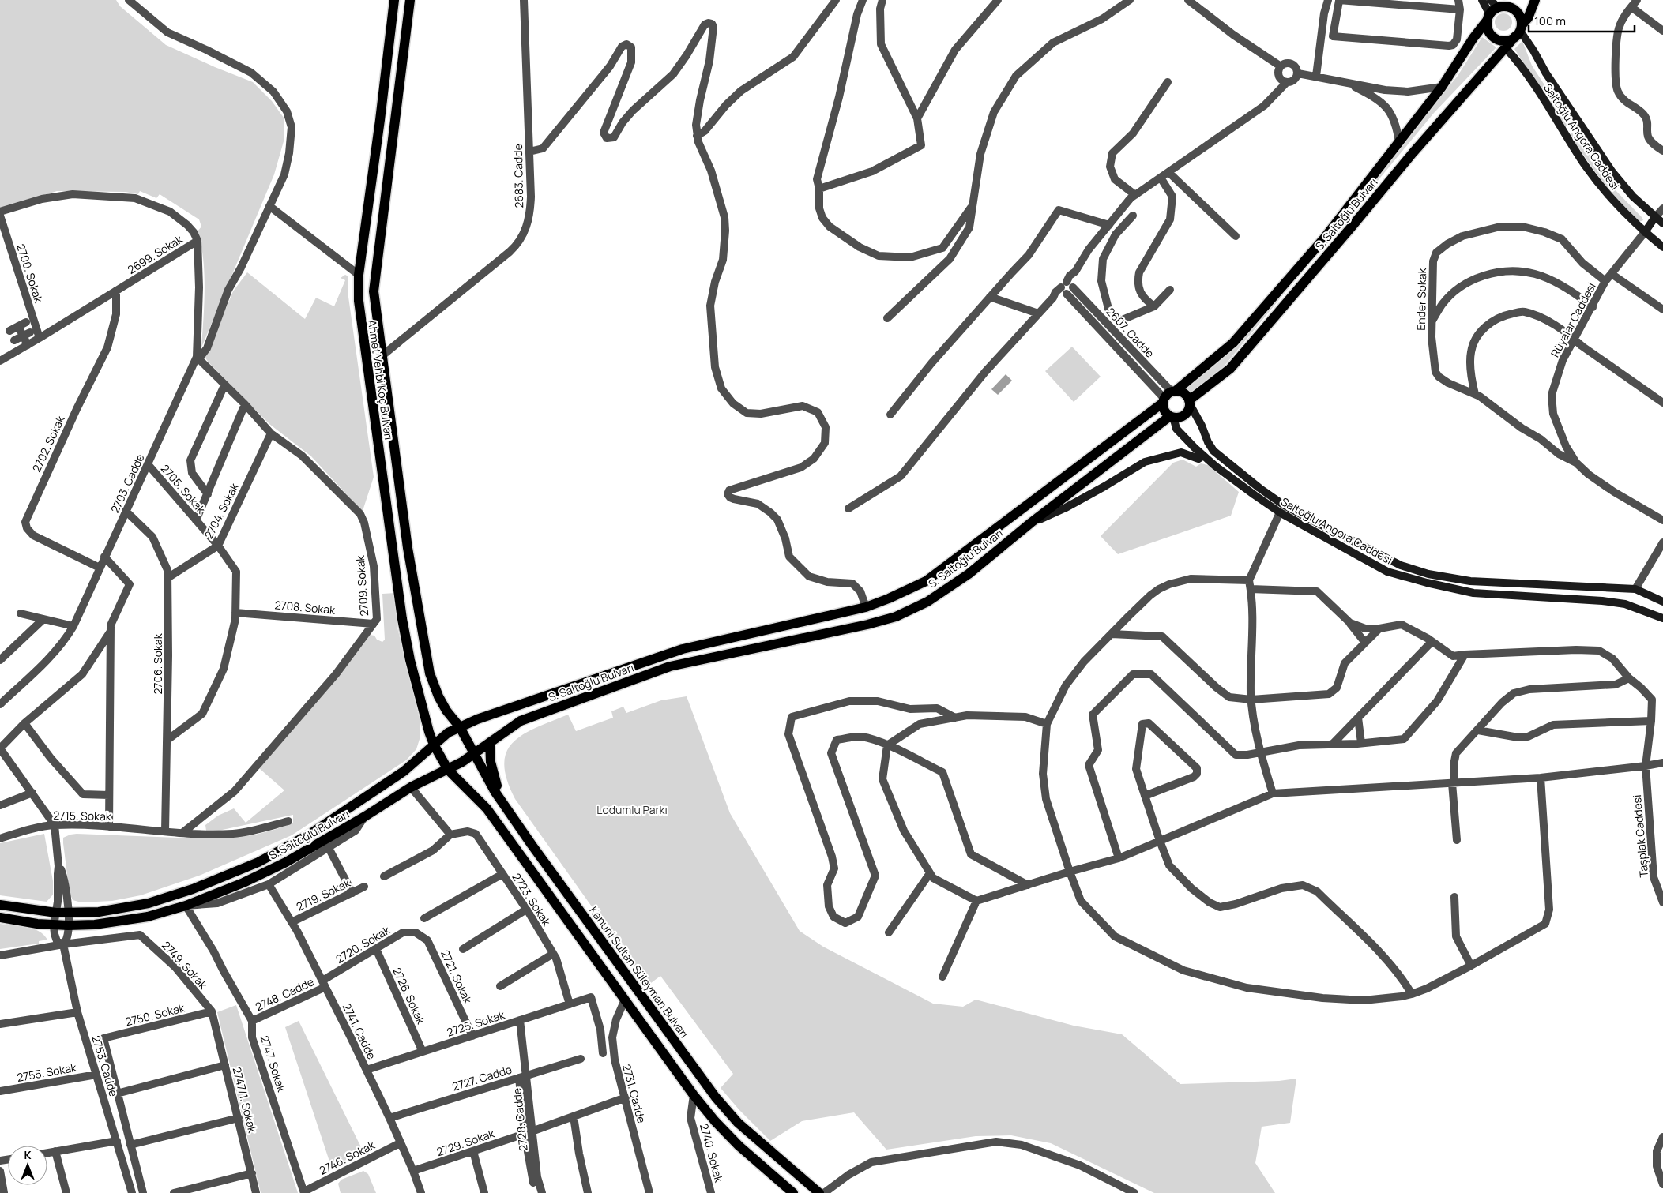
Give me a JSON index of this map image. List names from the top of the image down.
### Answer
{
  "streets": {
    "main road": ["S. Saltoğlu Bulvarı", "Ahmet Vehbi Koç Bulvarı", "Kanuni Sultan Süleyman Bulvarı"],
    "street": [
      "Saltoğlu Angora Caddesi",
      "2683. Cadde",
      "2699. Sokak",
      "2700. Sokak",
      "Ender Sokak",
      "Rüyalar Caddesi",
      "2607. Cadde",
      "2702. Sokak",
      "2703. Cadde",
      "2705. Sokak",
      "2704. Sokak",
      "2709. Sokak",
      "2708. Sokak",
      "2706. Sokak",
      "2715. Sokak",
      "Taşplak Caddesi",
      "2719. Sokak",
      "2723. Sokak",
      "2720. Sokak",
      "2749. Sokak",
      "2721. Sokak",
      "2748. Cadde",
      "2726. Sokak",
      "2750. Sokak",
      "2725. Sokak",
      "2741. Cadde",
      "2747. Sokak",
      "2753. Cadde",
      "2755. Sokak",
      "2727. Cadde",
      "2731. Cadde",
      "2747/1. Sokak",
      "2728. Cadde",
      "2729. Sokak",
      "2740. Sokak",
      "2746. Sokak"
    ]
  },
  "crossings": [
    ["Saltoğlu Angora Caddesi", "S. Saltoğlu Bulvarı"],
    ["Saltoğlu Angora Caddesi", "Rüyalar Caddesi"],
    ["Saltoğlu Angora Caddesi", "2607. Cadde"],
    ["2683. Cadde", "Ahmet Vehbi Koç Bulvarı"],
    ["S. Saltoğlu Bulvarı", "2607. Cadde"],
    ["S. Saltoğlu Bulvarı", "Ahmet Vehbi Koç Bulvarı"],
    ["S. Saltoğlu Bulvarı", "Kanuni Sultan Süleyman Bulvarı"],
    ["S. Saltoğlu Bulvarı", "2747. Sokak"],
    ["2699. Sokak", "2700. Sokak"],
    ["2699. Sokak", "2702. Sokak"],
    ["2699. Sokak", "2703. Cadde"],
    ["Ender Sokak", "Rüyalar Caddesi"],
    ["Ahmet Vehbi Koç Bulvarı", "Kanuni Sultan Süleyman Bulvarı"],
    ["2702. Sokak", "2703. Cadde"],
    ["2703. Cadde", "2705. Sokak"],
    ["2703. Cadde", "2709. Sokak"],
    ["2703. Cadde", "2706. Sokak"],
    ["2705. Sokak", "2704. Sokak"],
    ["2705. Sokak", "2708. Sokak"],
    ["2705. Sokak", "2706. Sokak"],
    ["2704. Sokak", "2709. Sokak"],
    ["2704. Sokak", "2706. Sokak"],
    ["2709. Sokak", "2708. Sokak"],
    ["2709. Sokak", "2715. Sokak"],
    ["2706. Sokak", "2715. Sokak"],
    ["2719. Sokak", "2741. Cadde"],
    ["2723. Sokak", "2725. Sokak"],
    ["2720. Sokak", "2721. Sokak"],
    ["2720. Sokak", "2748. Cadde"],
    ["2720. Sokak", "2726. Sokak"],
    ["2720. Sokak", "2741. Cadde"],
    ["2749. Sokak", "2750. Sokak"],
    ["2749. Sokak", "2753. Cadde"],
    ["2749. Sokak", "2747/1. Sokak"],
    ["2721. Sokak", "2725. Sokak"],
    ["2748. Cadde", "2741. Cadde"],
    ["2748. Cadde", "2747. Sokak"],
    ["2726. Sokak", "2725. Sokak"],
    ["2750. Sokak", "2747/1. Sokak"],
    ["2725. Sokak", "2741. Cadde"],
    ["2725. Sokak", "2728. Cadde"],
    ["2741. Cadde", "2727. Cadde"],
    ["2741. Cadde", "2729. Sokak"],
    ["2741. Cadde", "2746. Sokak"],
    ["2747. Sokak", "2746. Sokak"],
    ["2753. Cadde", "2755. Sokak"],
    ["2727. Cadde", "2728. Cadde"],
    ["2731. Cadde", "2729. Sokak"],
    ["2728. Cadde", "2729. Sokak"]
  ],
  "parks": ["Lodumlu Parkı"],
  "scale_bar": "100 m",
  "north": "top"
}
